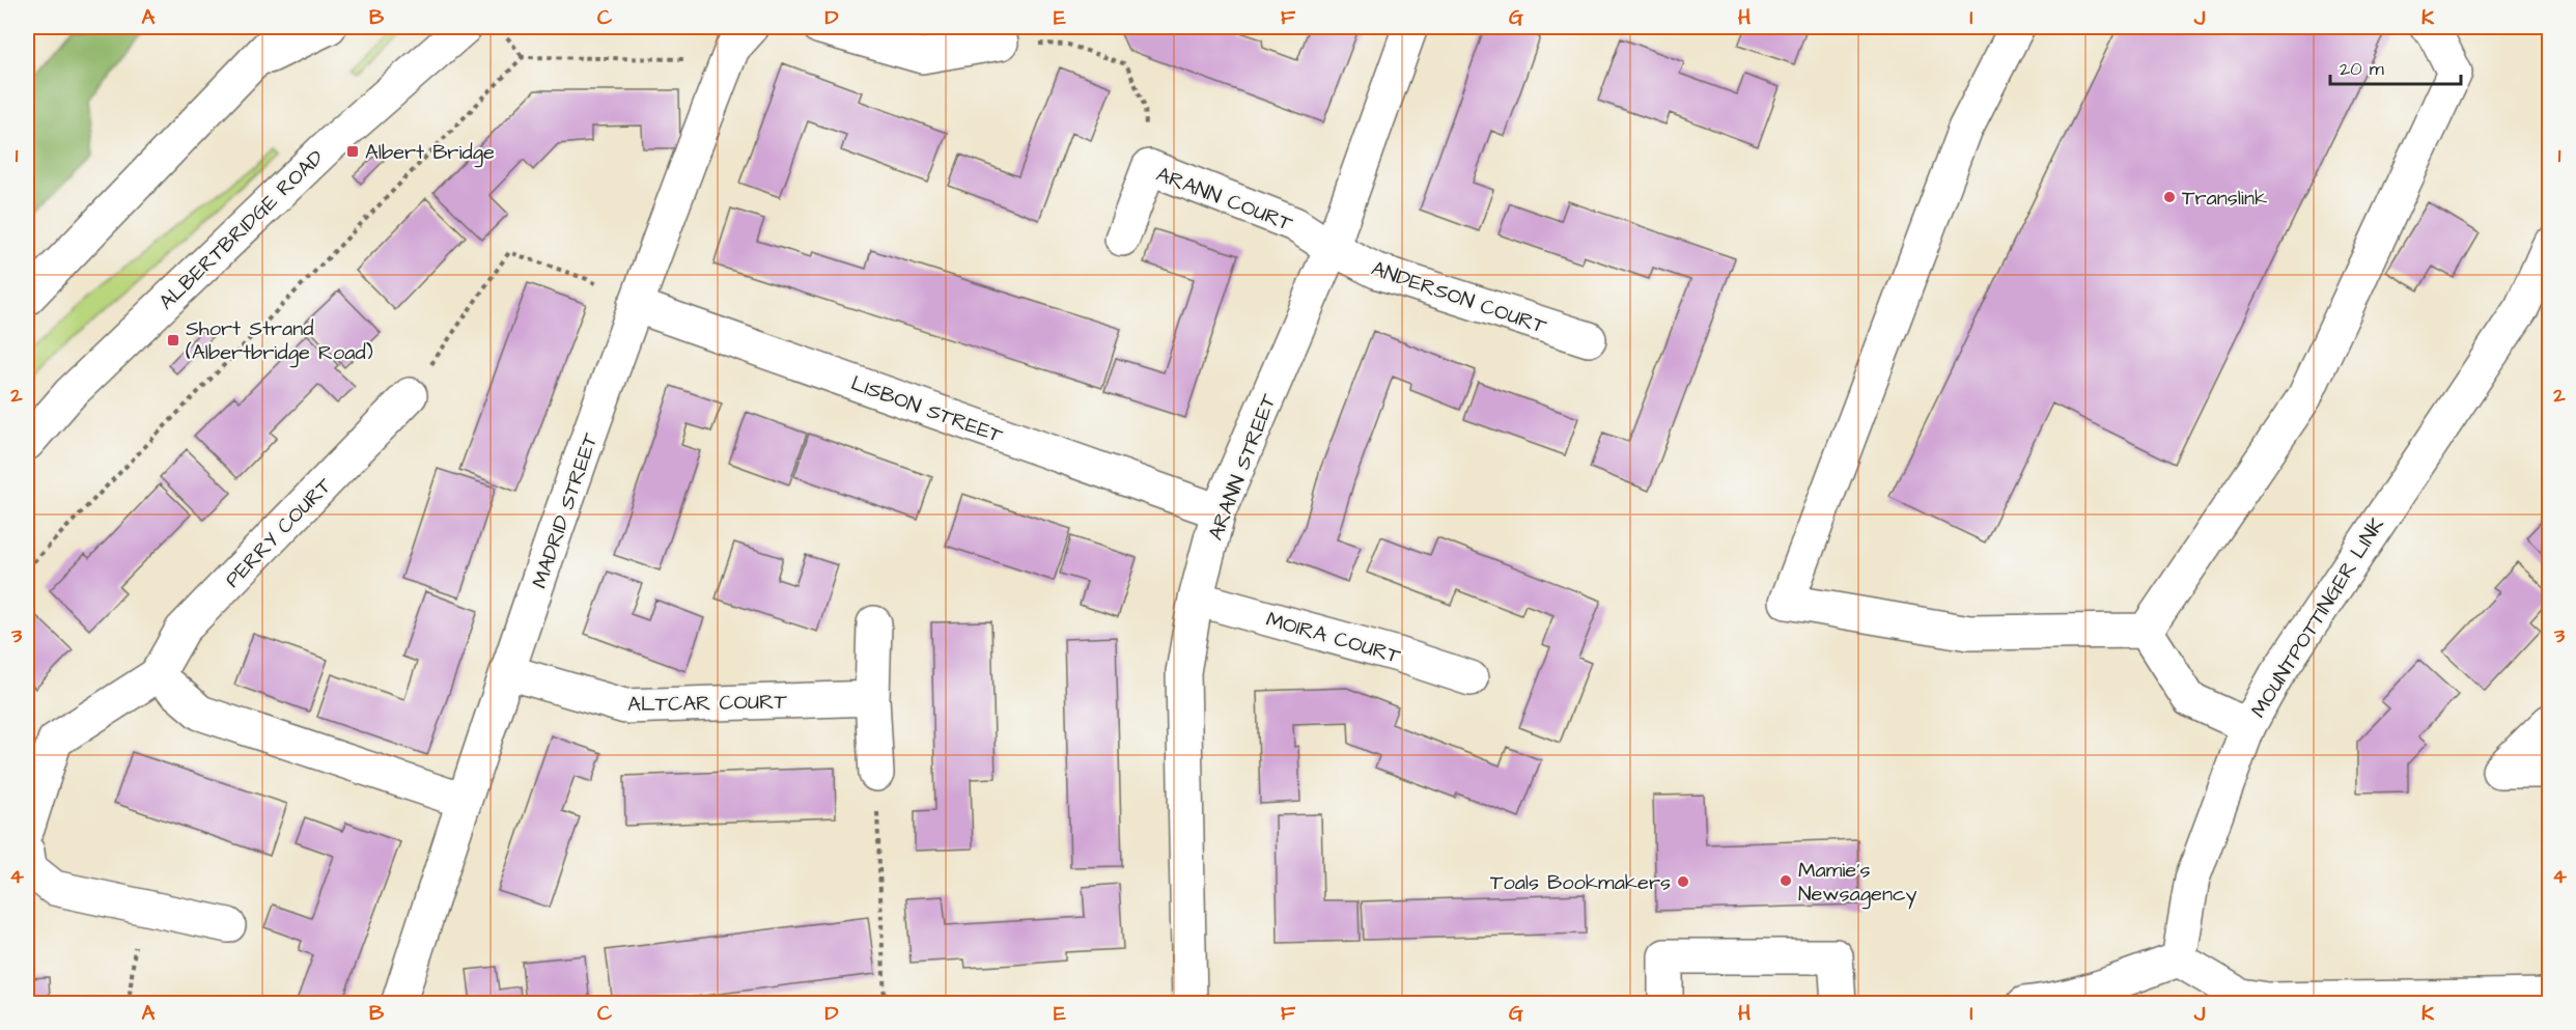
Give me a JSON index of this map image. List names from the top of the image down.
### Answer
{
  "streets": {
    "street": [
      "ARANN COURT",
      "ALBERTBRIDGE ROAD",
      "ANDERSON COURT",
      "LISBON STREET",
      "ARANN STREET",
      "MADRID STREET",
      "PERRY COURT",
      "MOUNTPOTTINGER LINK",
      "MOIRA COURT",
      "ALTCAR COURT"
    ]
  },
  "crossings": [
    ["ARANN COURT", "ANDERSON COURT"],
    ["ARANN COURT", "ARANN STREET"],
    ["ANDERSON COURT", "ARANN STREET"],
    ["LISBON STREET", "ARANN STREET"],
    ["LISBON STREET", "MADRID STREET"],
    ["ARANN STREET", "MOIRA COURT"],
    ["MADRID STREET", "ALTCAR COURT"]
  ],
  "places": {
    "transit": ["Albert Bridge", "Short Strand (Albertbridge Road)"],
    "other": ["Translink", "Mamie's Newsagency", "Toals Bookmakers"]
  },
  "scale_bar": "20 m",
  "grid": {
    "columns": [
      "A",
      "B",
      "C",
      "D",
      "E",
      "F",
      "G",
      "H",
      "I",
      "J",
      "K"
    ],
    "rows": [
      "1",
      "2",
      "3",
      "4"
    ]
  }
}
